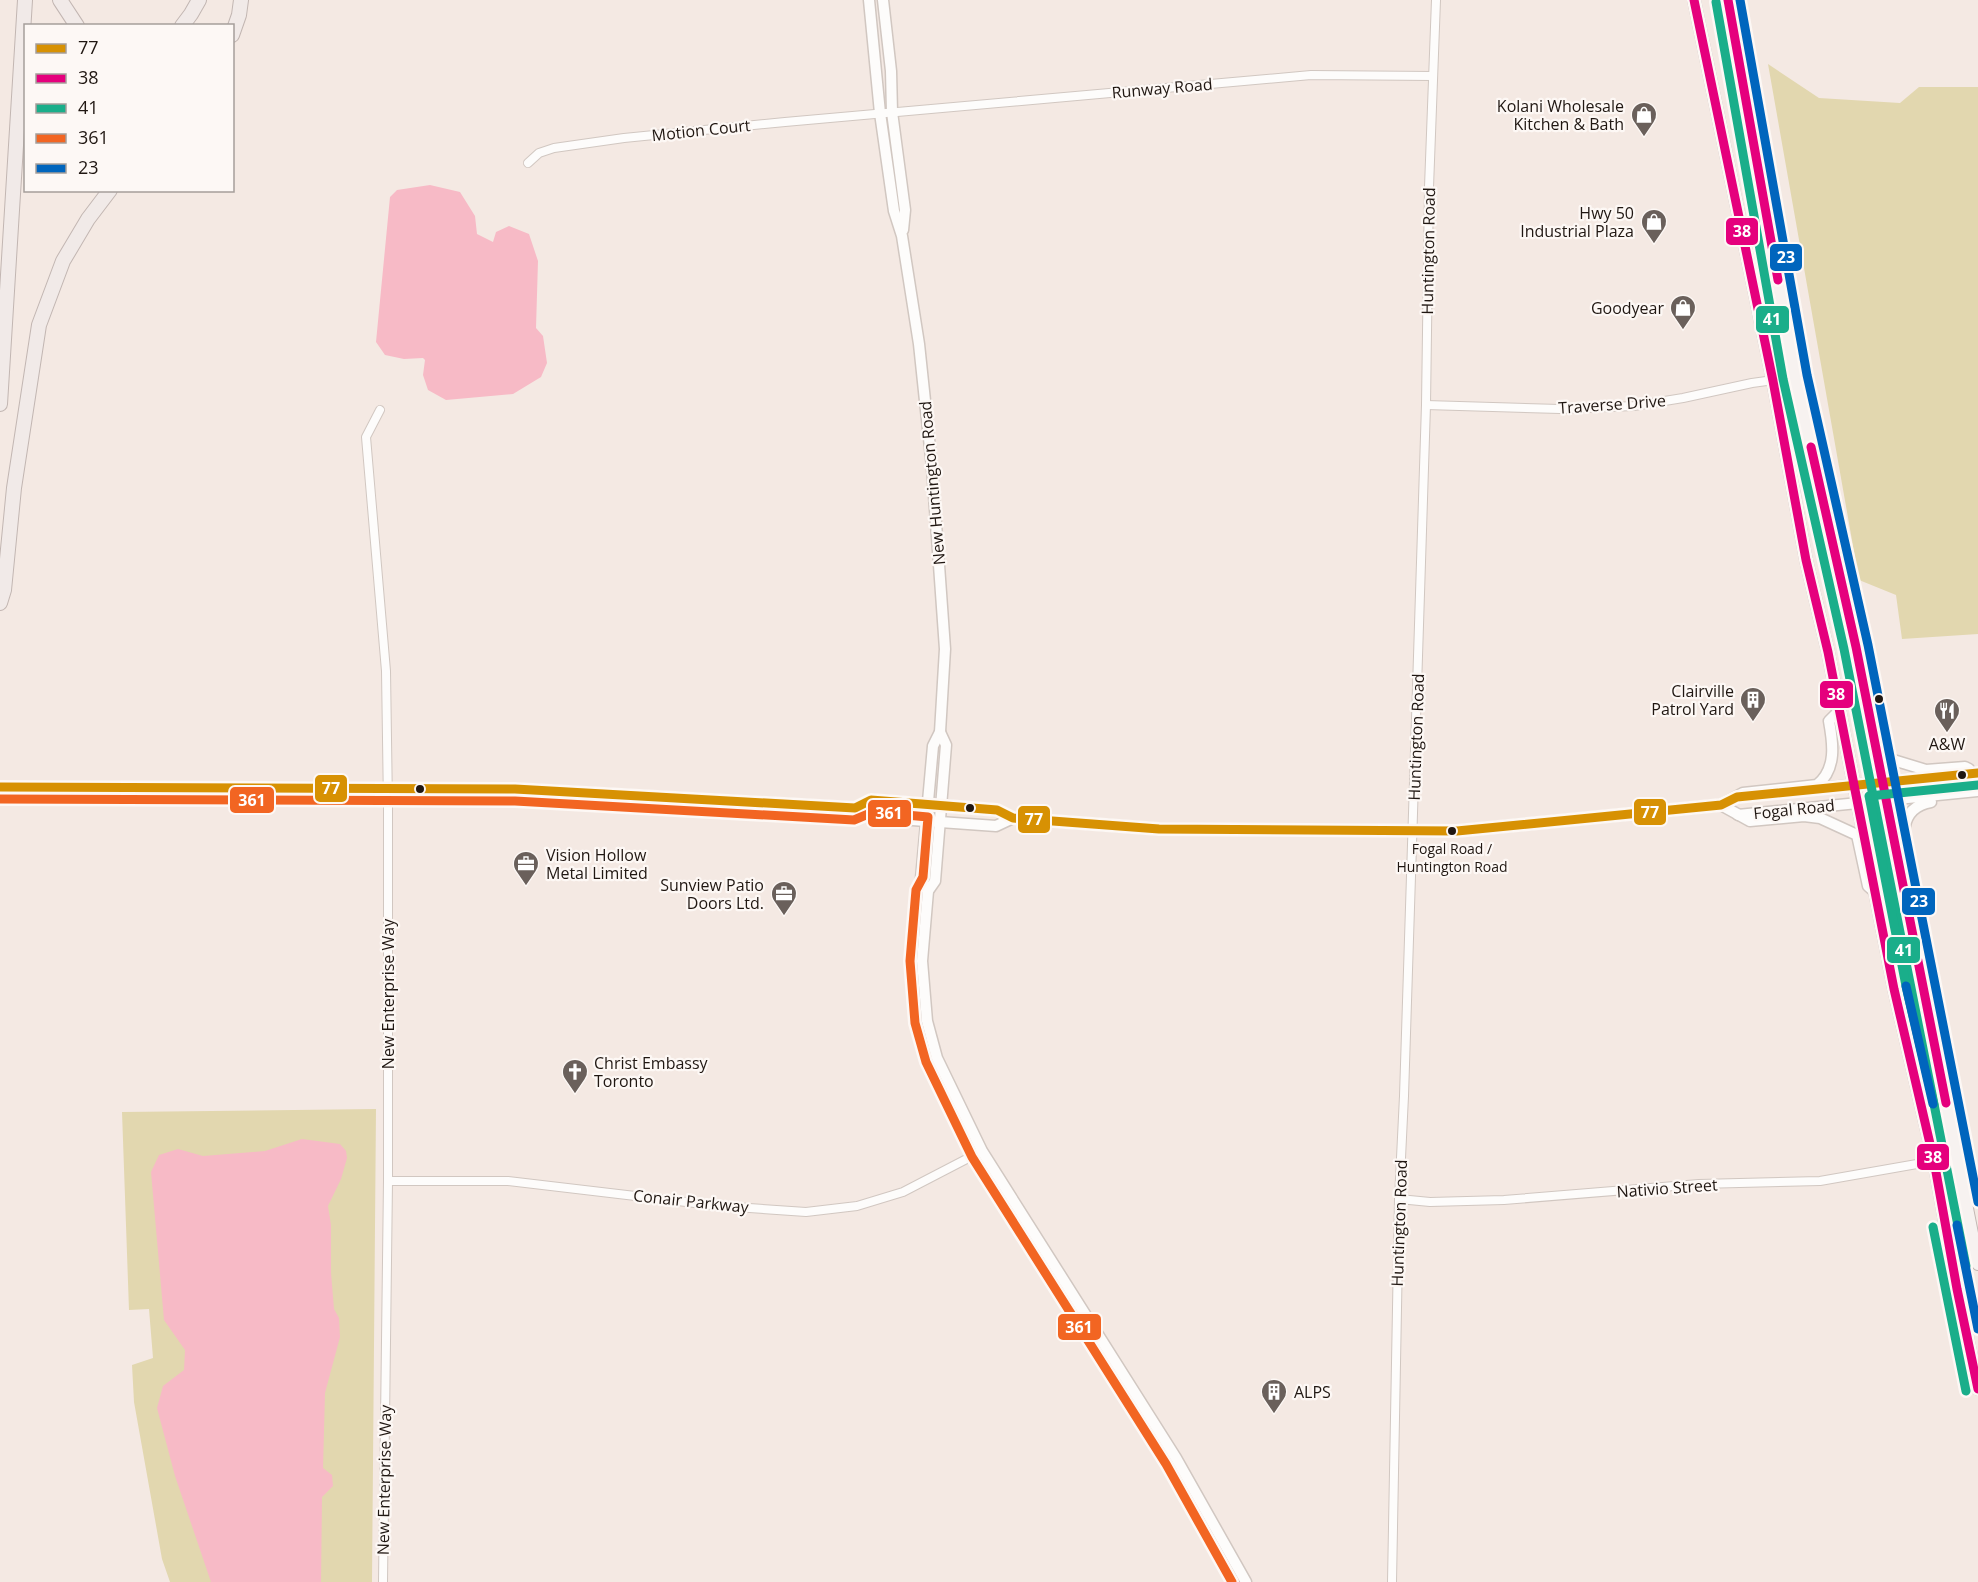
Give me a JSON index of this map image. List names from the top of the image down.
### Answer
{
  "streets": {
    "street": [
      "Runway Road",
      "Motion Court",
      "Huntington Road",
      "Traverse Drive",
      "New Huntington Road",
      "Fogal Road",
      "New Enterprise Way",
      "Nativio Street",
      "Conair Parkway"
    ]
  },
  "crossings": [
    ["Runway Road", "Motion Court"],
    ["Runway Road", "Huntington Road"],
    ["Runway Road", "New Huntington Road"],
    ["Motion Court", "New Huntington Road"],
    ["Huntington Road", "Traverse Drive"],
    ["Huntington Road", "Fogal Road"],
    ["Huntington Road", "Nativio Street"],
    ["New Huntington Road", "Conair Parkway"],
    ["New Enterprise Way", "Conair Parkway"]
  ],
  "places": {
    "shop": ["Kolani Wholesale Kitchen & Bath", "Hwy 50 Industrial Plaza", "Goodyear"],
    "building": ["Clairville Patrol Yard", "ALPS"],
    "restaurant": ["A&W"],
    "other": ["Fogal Road / Huntington Road"],
    "office": ["Vision Hollow Metal Limited", "Sunview Patio Doors Ltd."],
    "church": ["Christ Embassy Toronto"]
  },
  "lines": [
    "transit line 38",
    "transit line 23",
    "transit line 41",
    "transit line 77",
    "transit line 361"
  ],
  "legend": [
    "77",
    "38",
    "41",
    "361",
    "23"
  ]
}
